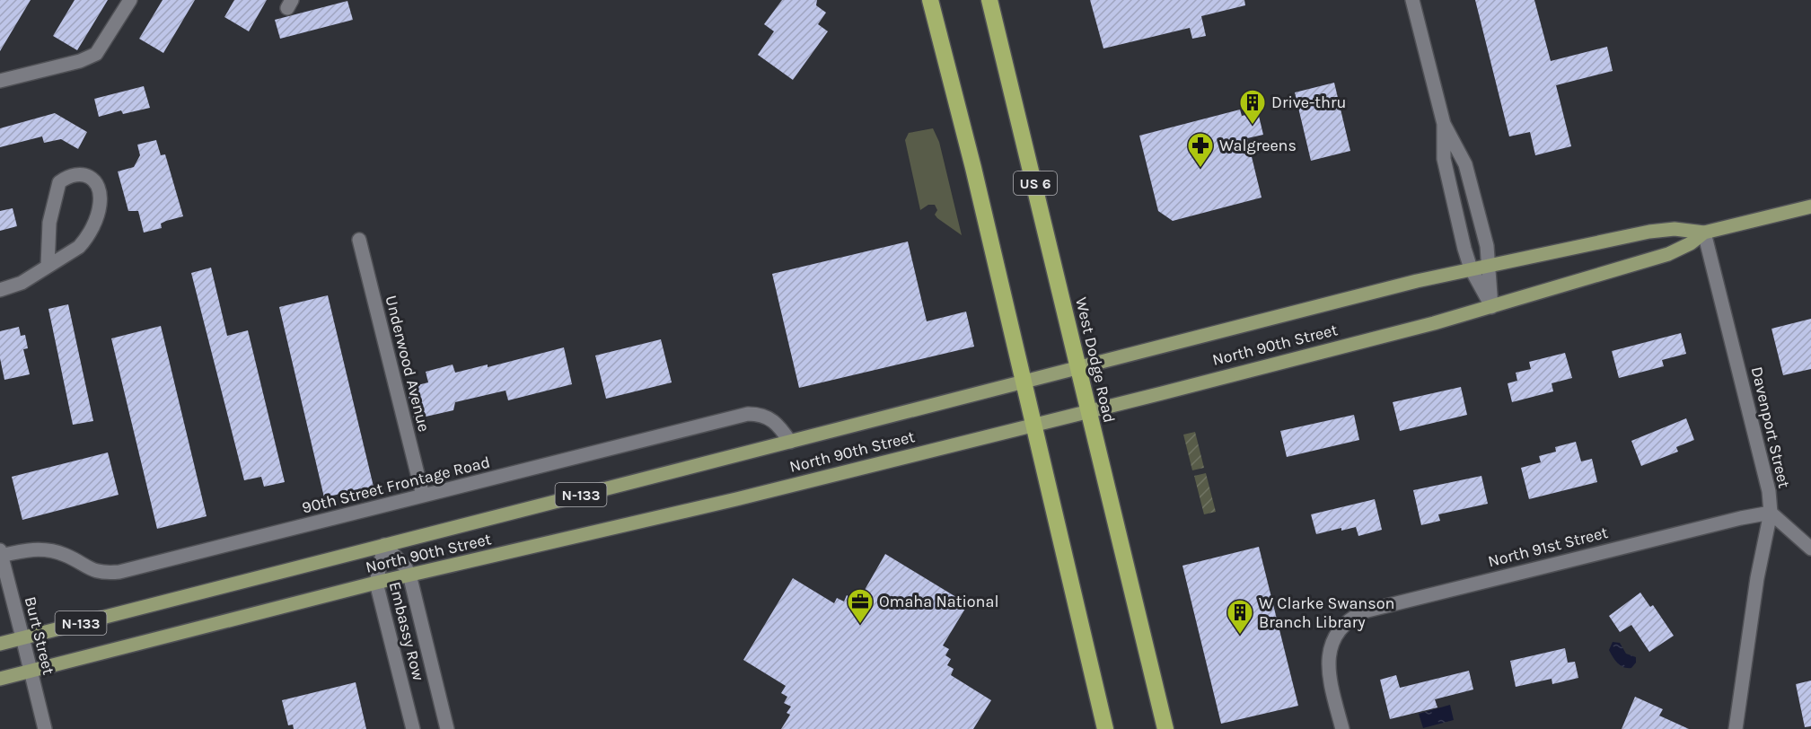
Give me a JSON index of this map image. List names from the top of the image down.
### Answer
{
  "streets": {
    "highway": ["US 6", "West Dodge Road"],
    "main road": ["North 90th Street", "N-133"],
    "street": [
      "Underwood Avenue",
      "Davenport Street",
      "90th Street Frontage Road",
      "North 91st Street",
      "Embassy Row",
      "Burt Street"
    ]
  },
  "crossings": [
    ["North 90th Street", "West Dodge Road"],
    ["North 90th Street", "Davenport Street"],
    ["North 90th Street", "90th Street Frontage Road"],
    ["North 90th Street", "Embassy Row"],
    ["North 90th Street", "Burt Street"],
    ["Underwood Avenue", "90th Street Frontage Road"],
    ["Davenport Street", "North 91st Street"],
    ["90th Street Frontage Road", "Burt Street"]
  ],
  "places": {
    "building": ["Drive-thru", "W Clarke Swanson Branch Library"],
    "pharmacy": ["Walgreens"],
    "office": ["Omaha National"]
  }
}
